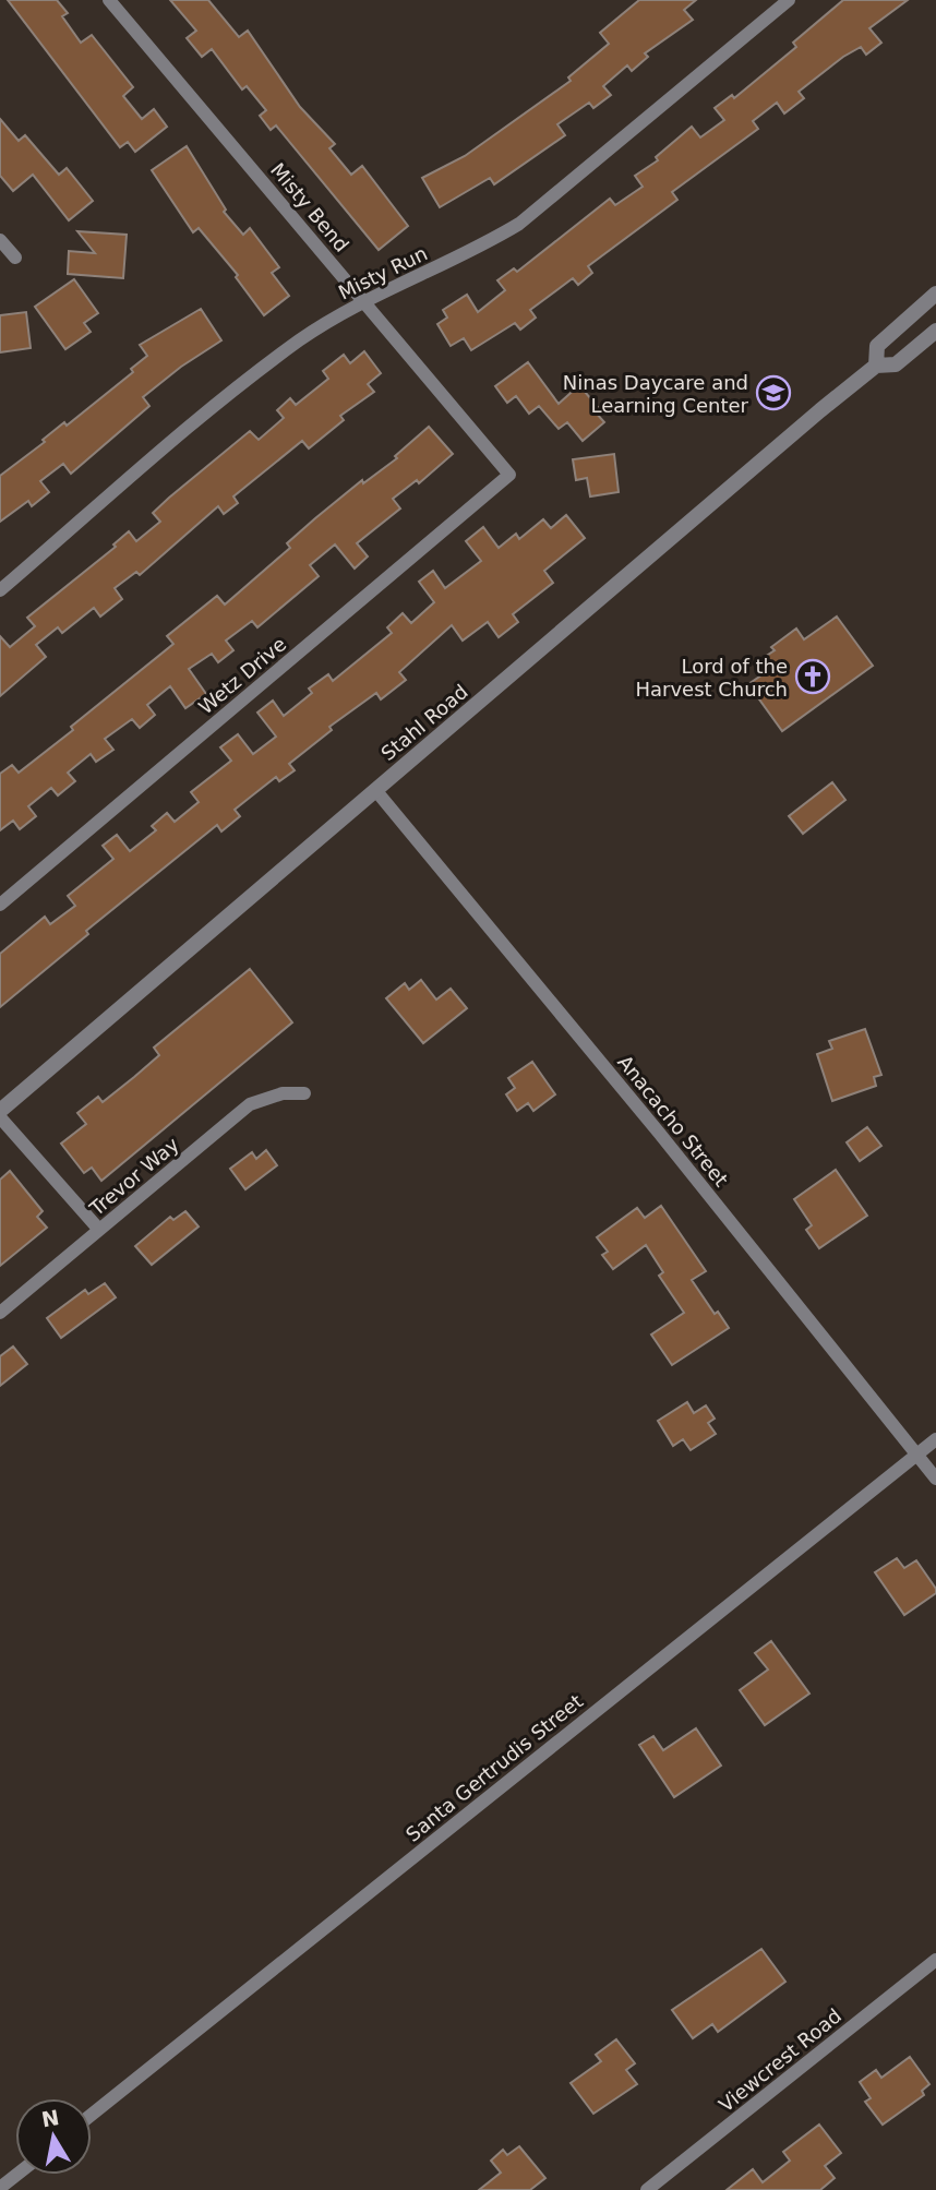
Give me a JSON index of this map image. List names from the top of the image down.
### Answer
{
  "streets": {
    "street": [
      "Misty Bend",
      "Misty Run",
      "Wetz Drive",
      "Stahl Road",
      "Anacacho Street",
      "Trevor Way",
      "Santa Gertrudis Street",
      "Viewcrest Road"
    ]
  },
  "crossings": [
    ["Misty Bend", "Misty Run"],
    ["Misty Bend", "Wetz Drive"],
    ["Stahl Road", "Anacacho Street"],
    ["Anacacho Street", "Santa Gertrudis Street"]
  ],
  "places": {
    "school or university": ["Ninas Daycare and Learning Center"],
    "church": ["Lord of the Harvest Church"]
  },
  "north": "top"
}
